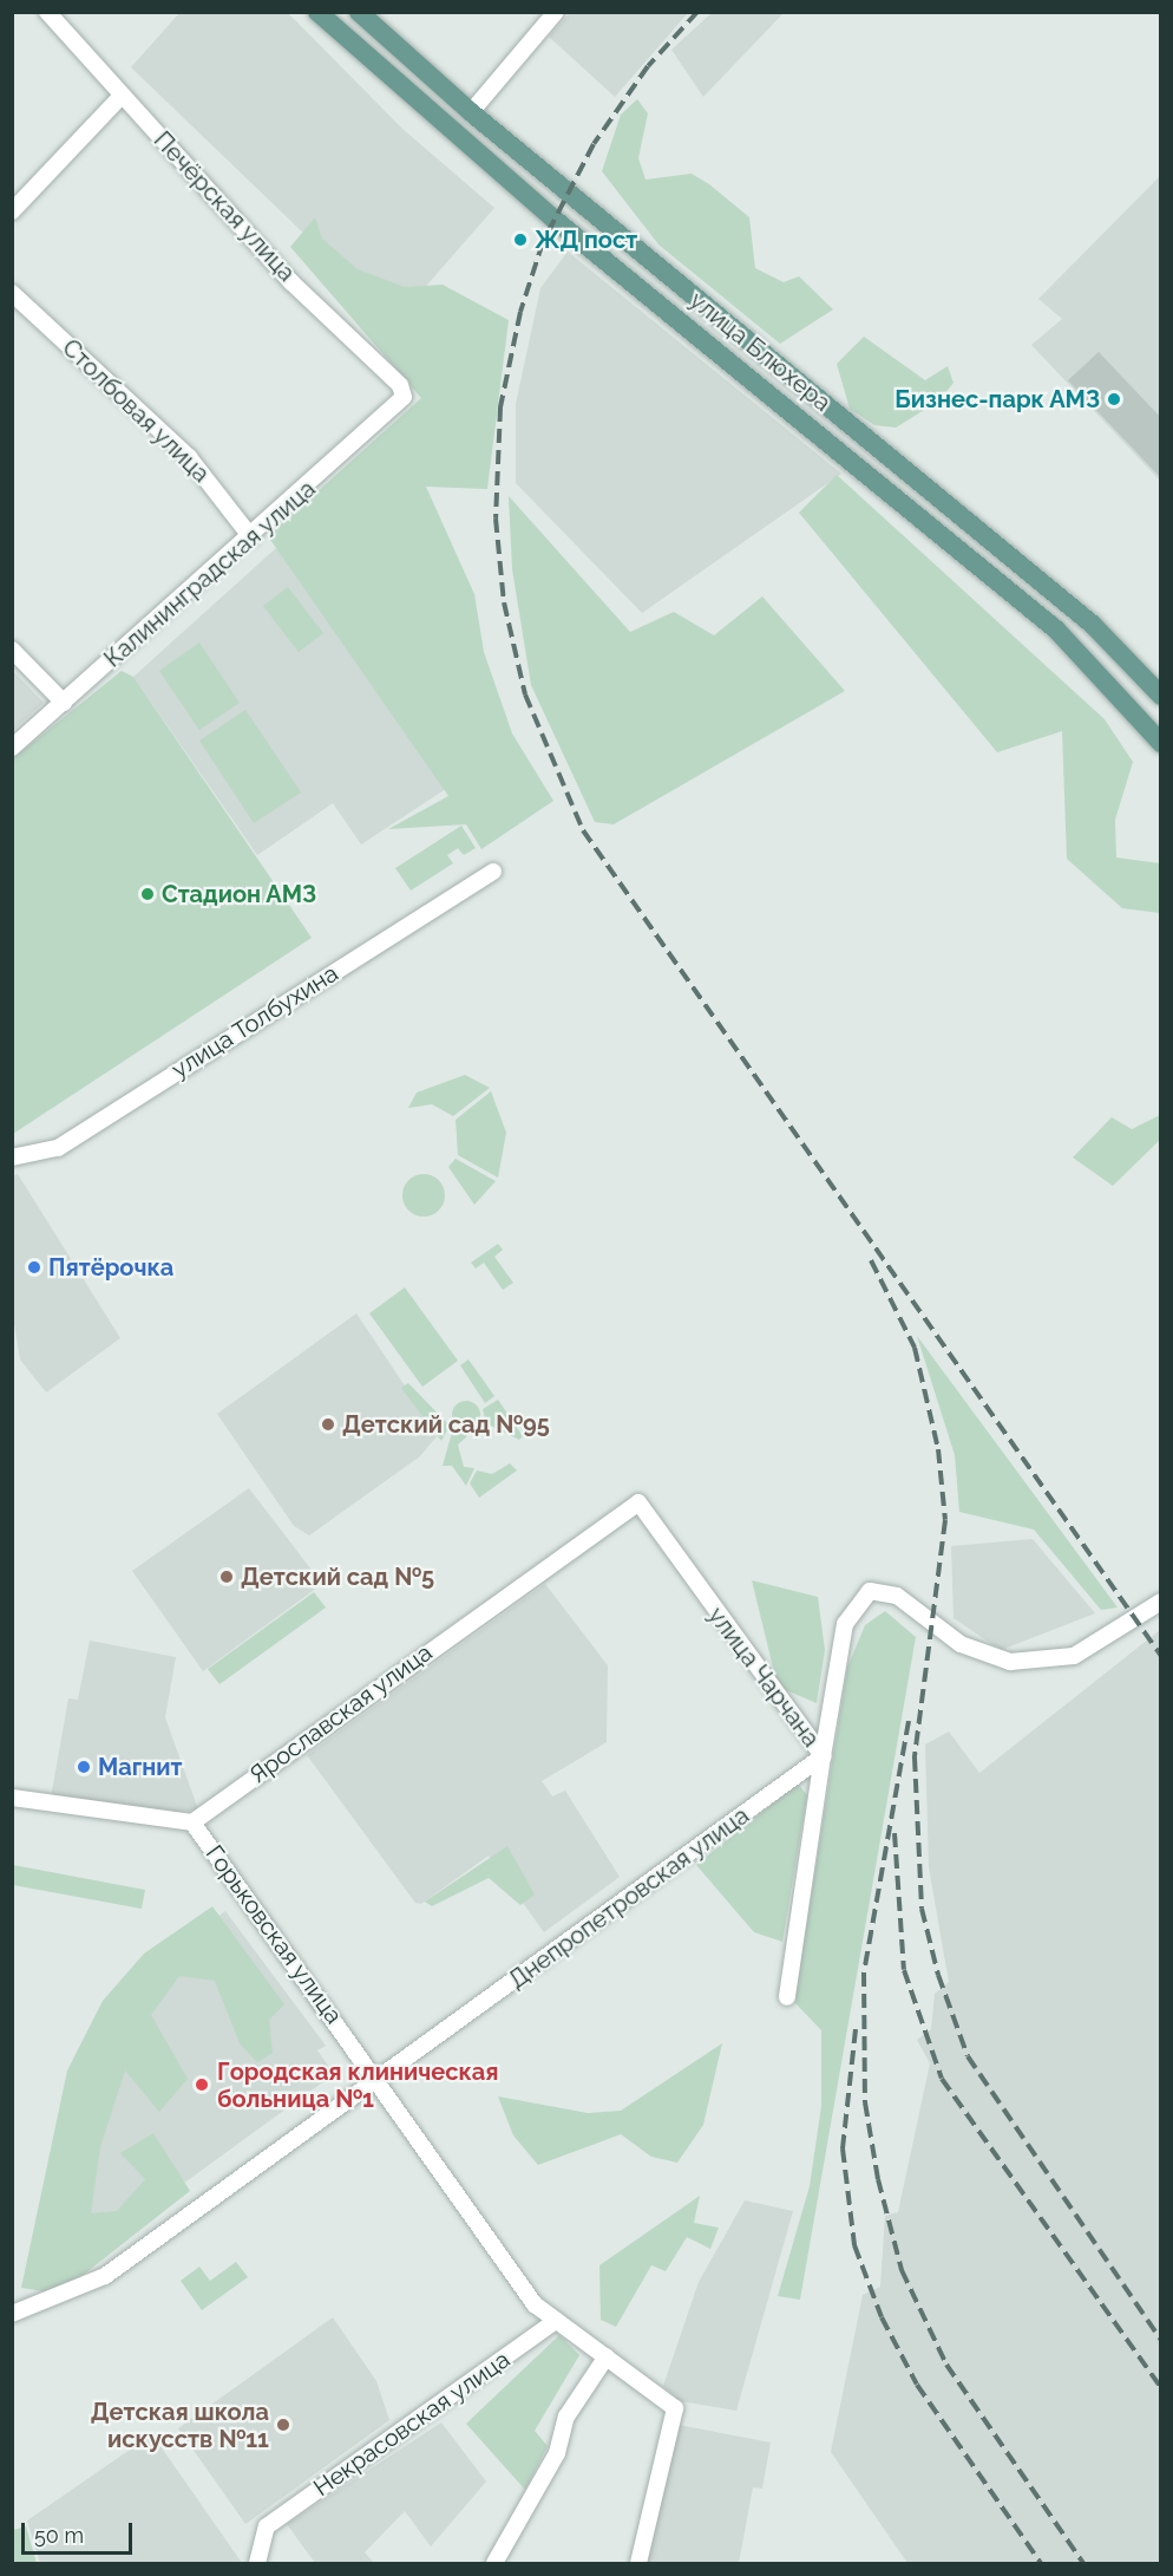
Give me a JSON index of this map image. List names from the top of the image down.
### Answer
{
  "streets": {
    "main road": ["улица Блюхера"],
    "street": [
      "Печёрская улица",
      "Столбовая улица",
      "Калининградская улица",
      "улица Толбухина",
      "улица Чарчана",
      "Ярославская улица",
      "Днепропетровская улица",
      "Горьковская улица",
      "Некрасовская улица"
    ]
  },
  "crossings": [
    ["Печёрская улица", "Калининградская улица"],
    ["Столбовая улица", "Калининградская улица"],
    ["улица Чарчана", "Ярославская улица"],
    ["улица Чарчана", "Днепропетровская улица"],
    ["Ярославская улица", "Горьковская улица"],
    ["Днепропетровская улица", "Горьковская улица"],
    ["Горьковская улица", "Некрасовская улица"]
  ],
  "places": [
    "ЖД пост",
    "Бизнес-парк АМЗ",
    "Стадион АМЗ",
    "Пятёрочка",
    "Детский сад №95",
    "Детский сад №5",
    "Магнит",
    "Городская клиническая больница №1",
    "Детская школа искусств №11"
  ],
  "scale_bar": "50 m"
}
